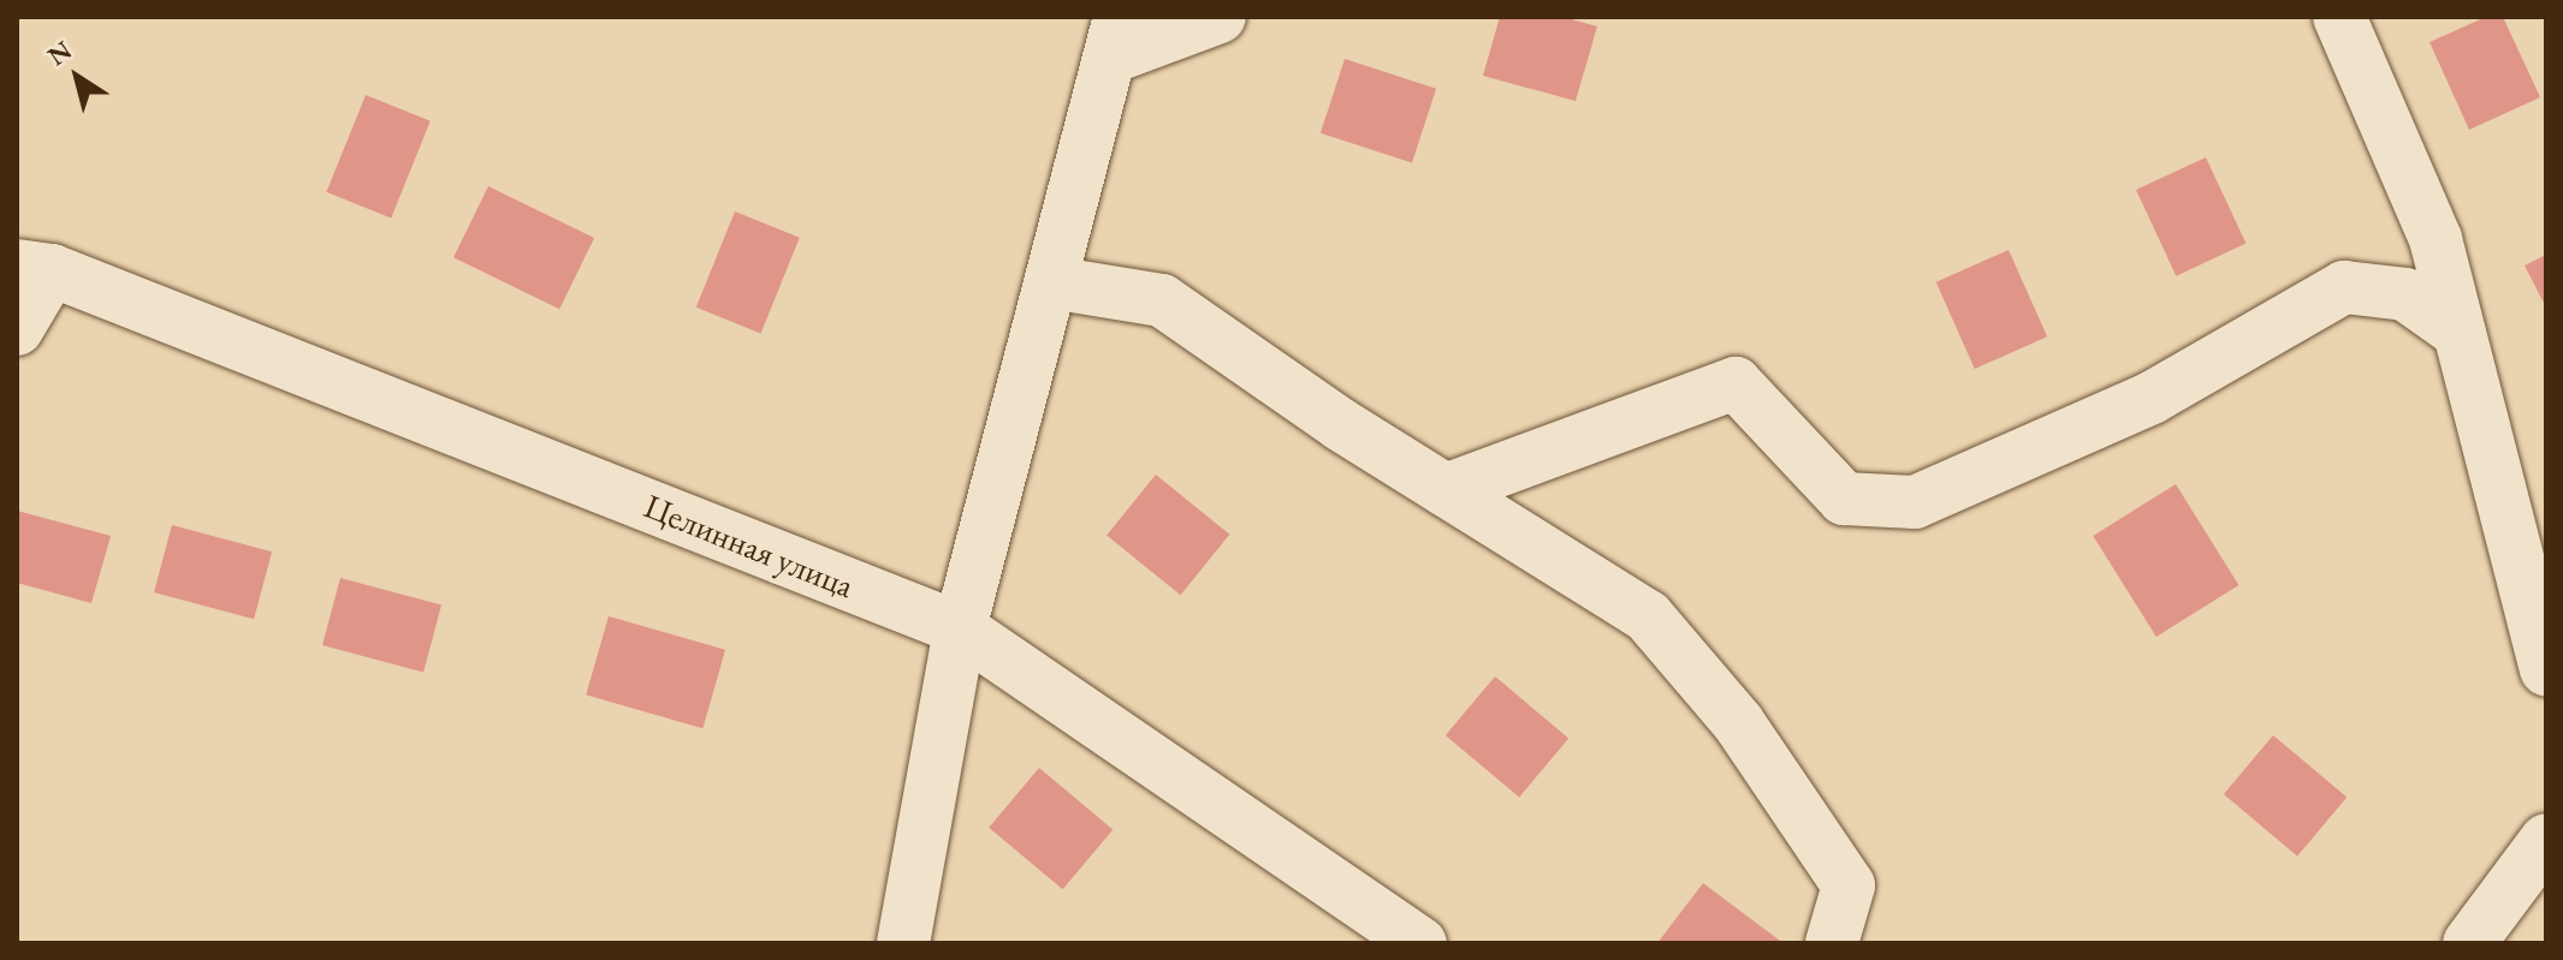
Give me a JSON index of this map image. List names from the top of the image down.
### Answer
{
  "streets": {
    "street": ["Целинная улица"]
  },
  "north": "top left"
}
